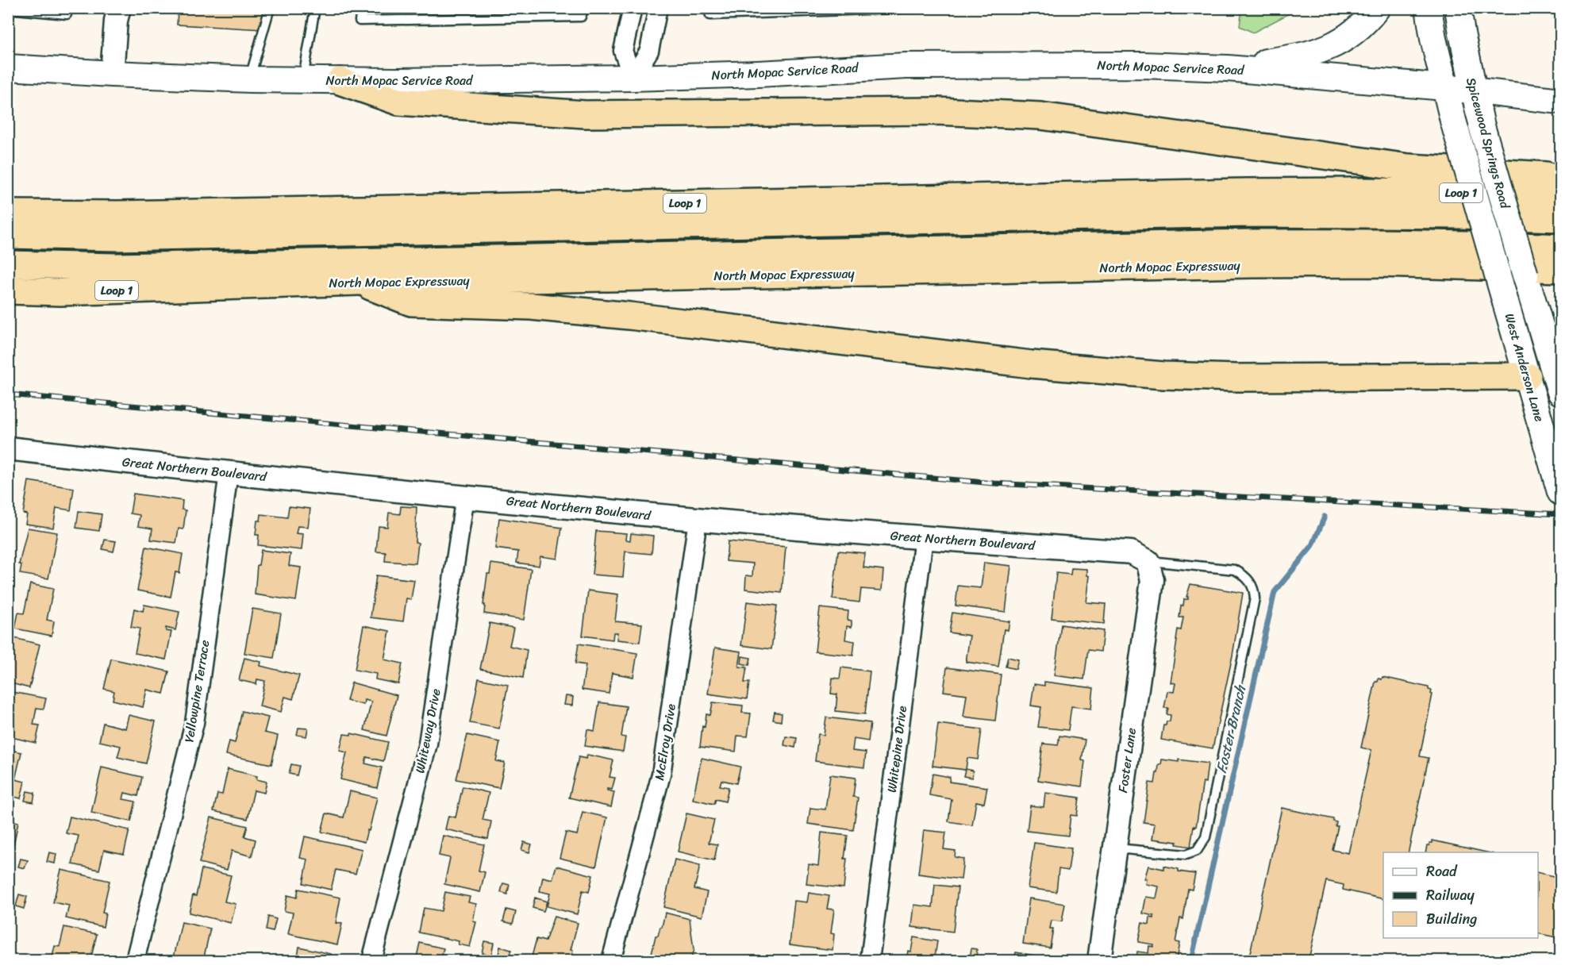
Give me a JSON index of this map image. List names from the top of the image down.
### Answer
{
  "streets": {
    "highway": ["Loop 1", "North Mopac Expressway"],
    "main road": ["North Mopac Service Road", "Spicewood Springs Road", "West Anderson Lane"],
    "street": [
      "Great Northern Boulevard",
      "Yellowpine Terrace",
      "Whiteway Drive",
      "McElroy Drive",
      "Whitepine Drive",
      "Foster Lane"
    ]
  },
  "crossings": [
    ["North Mopac Service Road", "Spicewood Springs Road"],
    ["Spicewood Springs Road", "West Anderson Lane"],
    ["Great Northern Boulevard", "Yellowpine Terrace"],
    ["Great Northern Boulevard", "Whiteway Drive"],
    ["Great Northern Boulevard", "McElroy Drive"],
    ["Great Northern Boulevard", "Whitepine Drive"],
    ["Great Northern Boulevard", "Foster Lane"]
  ],
  "water": ["Foster Branch"],
  "legend": ["Road", "Railway", "Building"]
}
